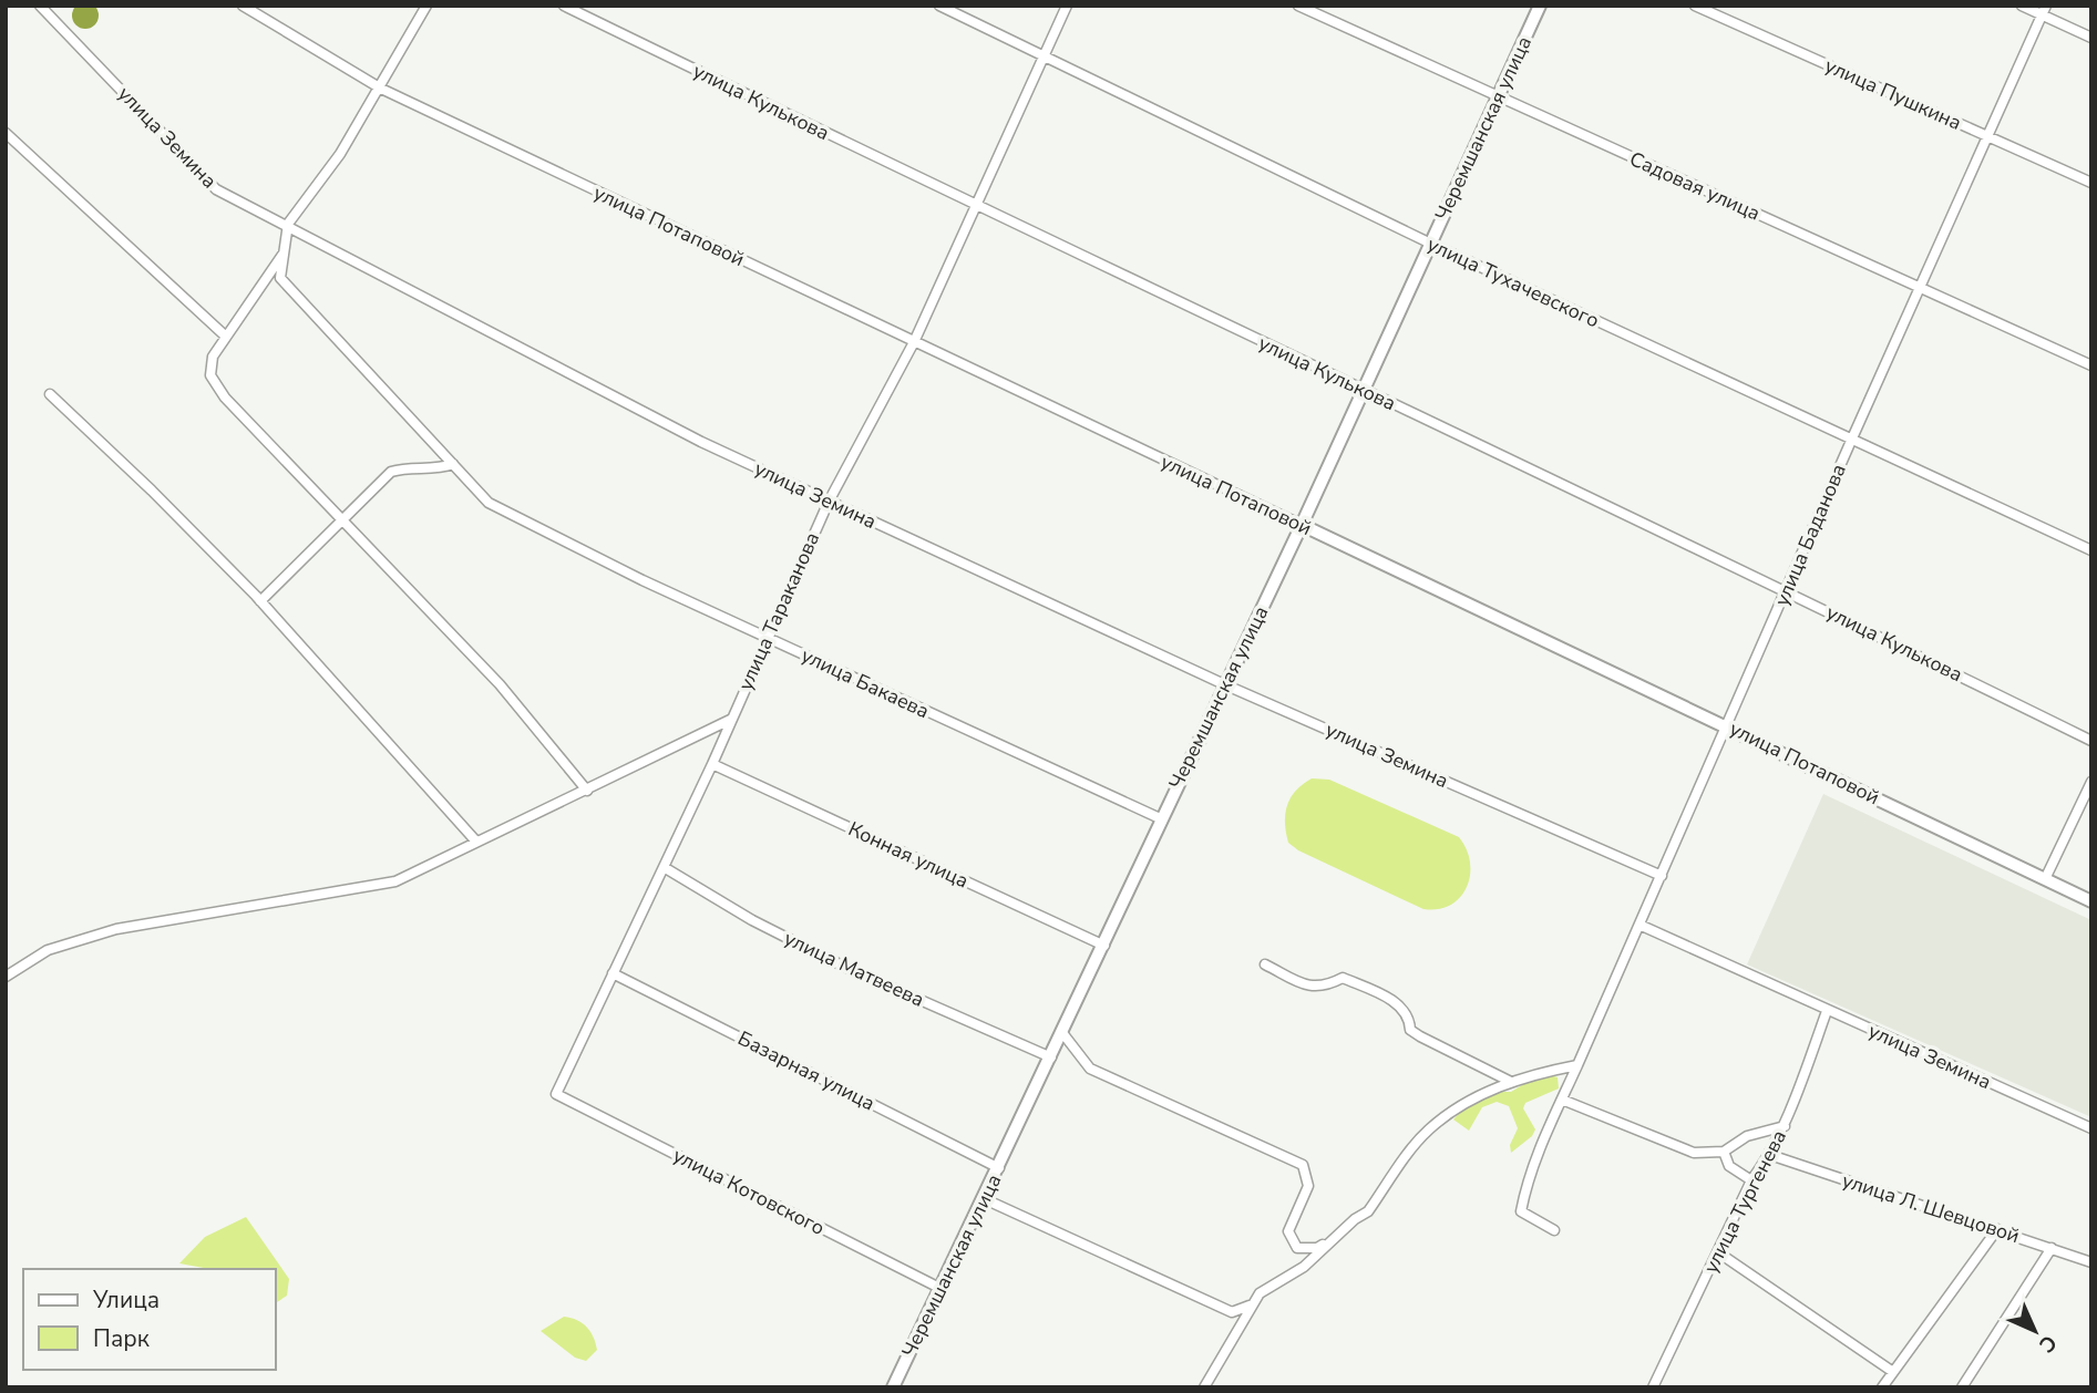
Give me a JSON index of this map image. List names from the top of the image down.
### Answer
{
  "streets": {
    "main road": ["Черемшанская улица", "улица Потаповой"],
    "street": [
      "улица Пушкина",
      "улица Кулькова",
      "улица Земина",
      "Садовая улица",
      "улица Тухачевского",
      "улица Баданова",
      "улица Тараканова",
      "улица Бакаева",
      "Конная улица",
      "улица Матвеева",
      "Базарная улица",
      "улица Котовского",
      "улица Тургенева",
      "улица Л. Шевцовой"
    ]
  },
  "crossings": [
    ["улица Пушкина", "улица Баданова"],
    ["улица Кулькова", "Черемшанская улица"],
    ["улица Кулькова", "улица Баданова"],
    ["улица Кулькова", "улица Тараканова"],
    ["Черемшанская улица", "улица Земина"],
    ["Черемшанская улица", "Садовая улица"],
    ["Черемшанская улица", "улица Потаповой"],
    ["Черемшанская улица", "улица Тухачевского"],
    ["Черемшанская улица", "улица Бакаева"],
    ["Черемшанская улица", "Конная улица"],
    ["Черемшанская улица", "улица Матвеева"],
    ["Черемшанская улица", "Базарная улица"],
    ["Черемшанская улица", "улица Котовского"],
    ["улица Земина", "улица Баданова"],
    ["улица Земина", "улица Тараканова"],
    ["улица Земина", "улица Тургенева"],
    ["Садовая улица", "улица Баданова"],
    ["улица Потаповой", "улица Баданова"],
    ["улица Потаповой", "улица Тараканова"],
    ["улица Тухачевского", "улица Баданова"],
    ["улица Тухачевского", "улица Тараканова"],
    ["улица Тараканова", "улица Бакаева"],
    ["улица Тараканова", "Конная улица"],
    ["улица Тараканова", "улица Матвеева"],
    ["улица Тараканова", "Базарная улица"],
    ["улица Тараканова", "улица Котовского"],
    ["улица Тургенева", "улица Л. Шевцовой"]
  ],
  "legend": ["Улица", "Парк"],
  "north": "bottom right"
}
